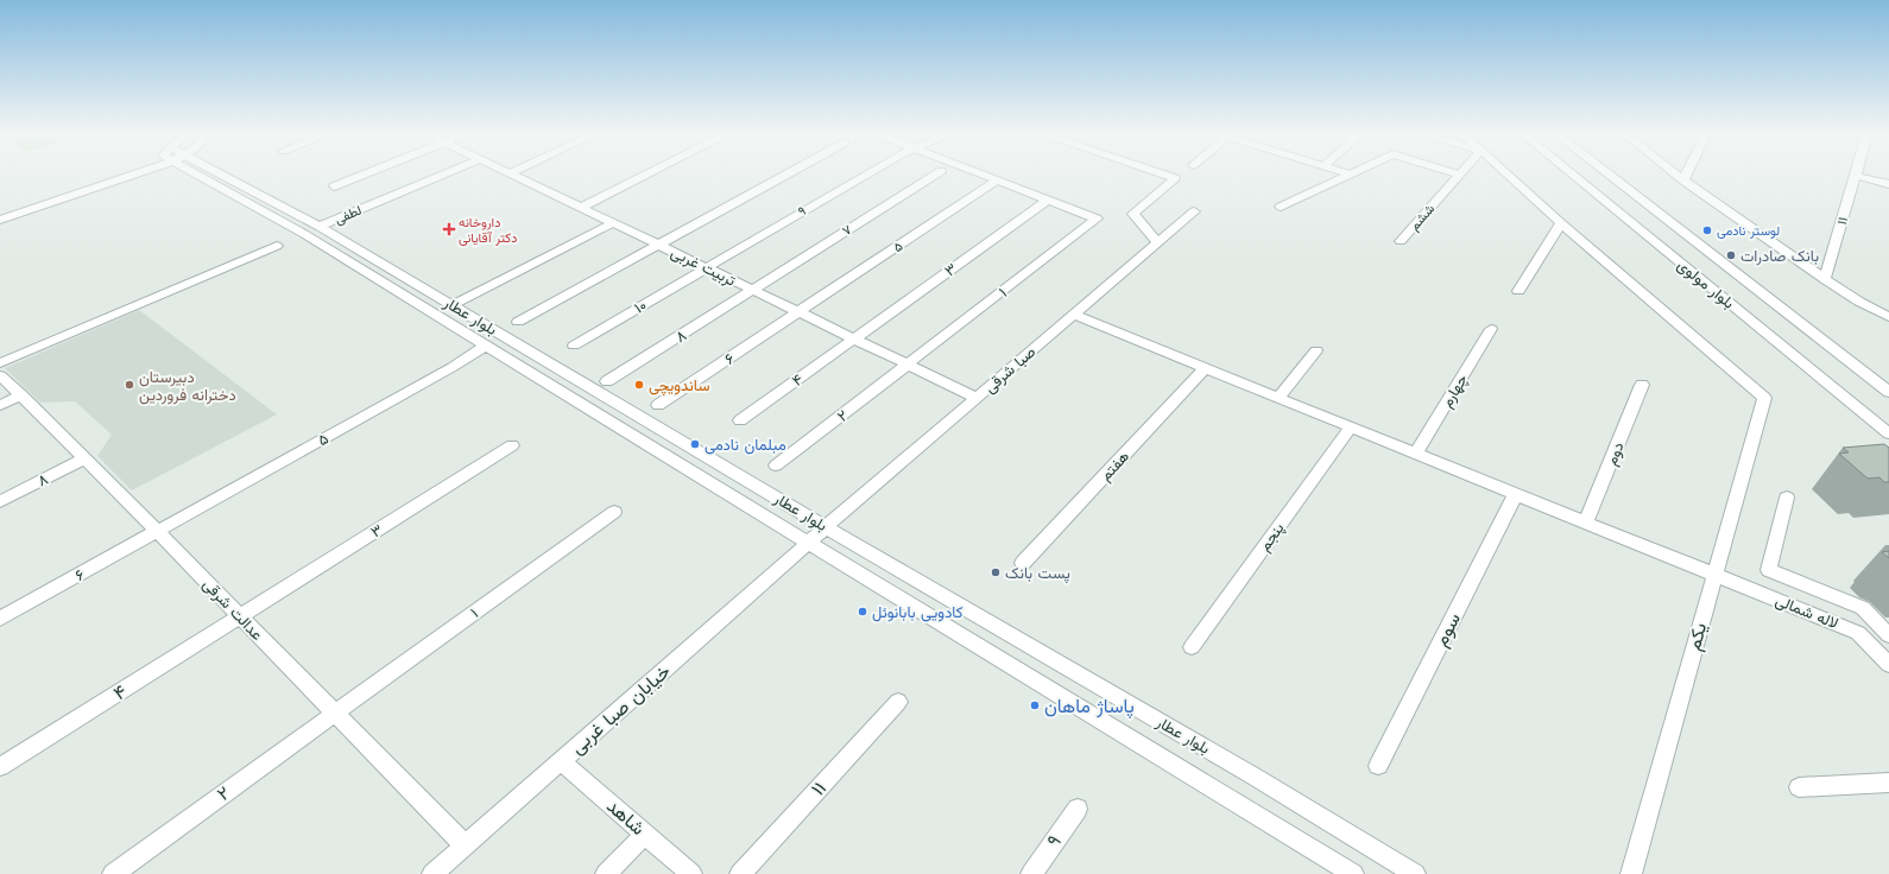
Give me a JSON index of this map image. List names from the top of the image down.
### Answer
{
  "streets": {
    "street": [
      "۹",
      "لطفی",
      "ششم",
      "۱۱",
      "۷",
      "۵",
      "تربیت غربی",
      "۳",
      "بلوار مولوی",
      "۱",
      "۱۰",
      "بلوار عطار",
      "۸",
      "۶",
      "صبا شرقی",
      "۴",
      "چهارم",
      "۲",
      "دوم",
      "هفتم",
      "پنجم",
      "عدالت شرقی",
      "لاله شمالی",
      "سوم",
      "یکم",
      "خیابان صبا غربی",
      "شاهد"
    ]
  },
  "crossings": [
    ["۹", "تربیت غربی"],
    ["۹", "۱۰"],
    ["لطفی", "بلوار عطار"],
    ["۷", "تربیت غربی"],
    ["۷", "۸"],
    ["۵", "تربیت غربی"],
    ["۵", "بلوار عطار"],
    ["۵", "۶"],
    ["۵", "عدالت شرقی"],
    ["تربیت غربی", "۳"],
    ["تربیت غربی", "۱"],
    ["تربیت غربی", "۱۰"],
    ["تربیت غربی", "۸"],
    ["تربیت غربی", "۶"],
    ["تربیت غربی", "صبا شرقی"],
    ["تربیت غربی", "۴"],
    ["تربیت غربی", "۲"],
    ["۳", "۱"],
    ["۳", "۴"],
    ["۳", "عدالت شرقی"],
    ["۱", "۲"],
    ["۱", "عدالت شرقی"],
    ["بلوار عطار", "صبا شرقی"],
    ["بلوار عطار", "خیابان صبا غربی"],
    ["۸", "عدالت شرقی"],
    ["۶", "عدالت شرقی"],
    ["صبا شرقی", "لاله شمالی"],
    ["صبا شرقی", "خیابان صبا غربی"],
    ["۴", "عدالت شرقی"],
    ["چهارم", "لاله شمالی"],
    ["۲", "عدالت شرقی"],
    ["دوم", "لاله شمالی"],
    ["هفتم", "لاله شمالی"],
    ["پنجم", "لاله شمالی"],
    ["عدالت شرقی", "خیابان صبا غربی"],
    ["لاله شمالی", "سوم"],
    ["لاله شمالی", "یکم"],
    ["خیابان صبا غربی", "شاهد"]
  ],
  "places": {
    "health": ["داروخانه دکتر آقایانی"],
    "other": [
      "لوستر نادمی",
      "بانک صادرات",
      "دبیرستان دخترانه فروردین",
      "ساندویچی",
      "مبلمان نادمی",
      "پست بانک",
      "کادویی بابانوئل",
      "پاساژ ماهان"
    ]
  }
}
